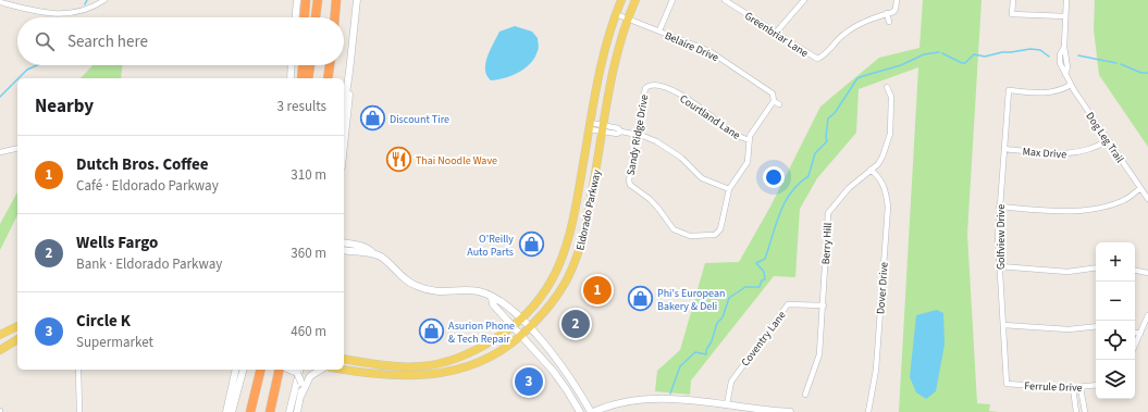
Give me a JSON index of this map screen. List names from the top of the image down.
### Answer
{
  "streets": {
    "main road": ["Eldorado Parkway"],
    "street": [
      "Greenbriar Lane",
      "Belaire Drive",
      "Courtland Lane",
      "Sandy Ridge Drive",
      "Dog Leg Trail",
      "Max Drive",
      "Golfview Drive",
      "Berry Hill",
      "Dover Drive",
      "Coventry Lane",
      "Ferrule Drive"
    ]
  },
  "crossings": [
    ["Belaire Drive", "Eldorado Parkway"],
    ["Courtland Lane", "Sandy Ridge Drive"],
    ["Dog Leg Trail", "Max Drive"],
    ["Dog Leg Trail", "Golfview Drive"],
    ["Max Drive", "Golfview Drive"],
    ["Golfview Drive", "Ferrule Drive"],
    ["Berry Hill", "Dover Drive"],
    ["Berry Hill", "Coventry Lane"]
  ],
  "places": {
    "shop": [
      "Discount Tire",
      "O'Reilly Auto Parts",
      "Phi's European Bakery & Deli",
      "Asurion Phone & Tech Repair"
    ],
    "restaurant": ["Thai Noodle Wave"]
  },
  "page": {
    "search": "Search here",
    "heading": ["Nearby", "3 results"],
    "list": [
      {
        "mark": "1",
        "name": "Dutch Bros. Coffee",
        "note": "Café · Eldorado Parkway",
        "value": "310 m"
      },
      {
        "mark": "2",
        "name": "Wells Fargo",
        "note": "Bank · Eldorado Parkway",
        "value": "360 m"
      },
      {
        "mark": "3",
        "name": "Circle K",
        "note": "Supermarket",
        "value": "460 m"
      }
    ],
    "map_buttons": ["+", "−"],
    "pins": ["1", "2", "3"]
  }
}
